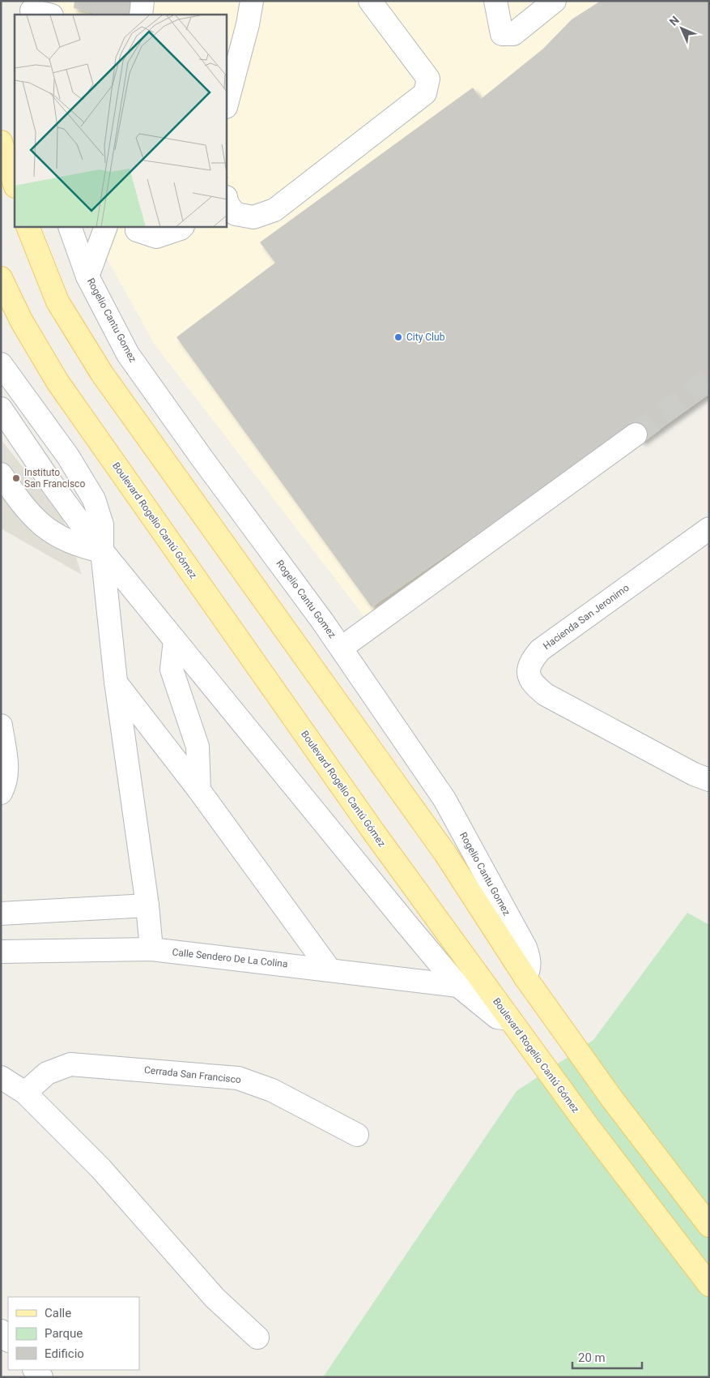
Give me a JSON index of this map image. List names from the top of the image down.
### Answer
{
  "streets": {
    "main road": ["Boulevard Rogelio Cantú Gómez"],
    "street": [
      "Rogelio Cantu Gomez",
      "Hacienda San Jeronimo",
      "Calle Sendero De La Colina",
      "Cerrada San Francisco"
    ]
  },
  "places": ["City Club", "Instituto San Francisco"],
  "legend": ["Calle", "Parque", "Edificio"],
  "scale_bar": "20 m",
  "north": "top left"
}
